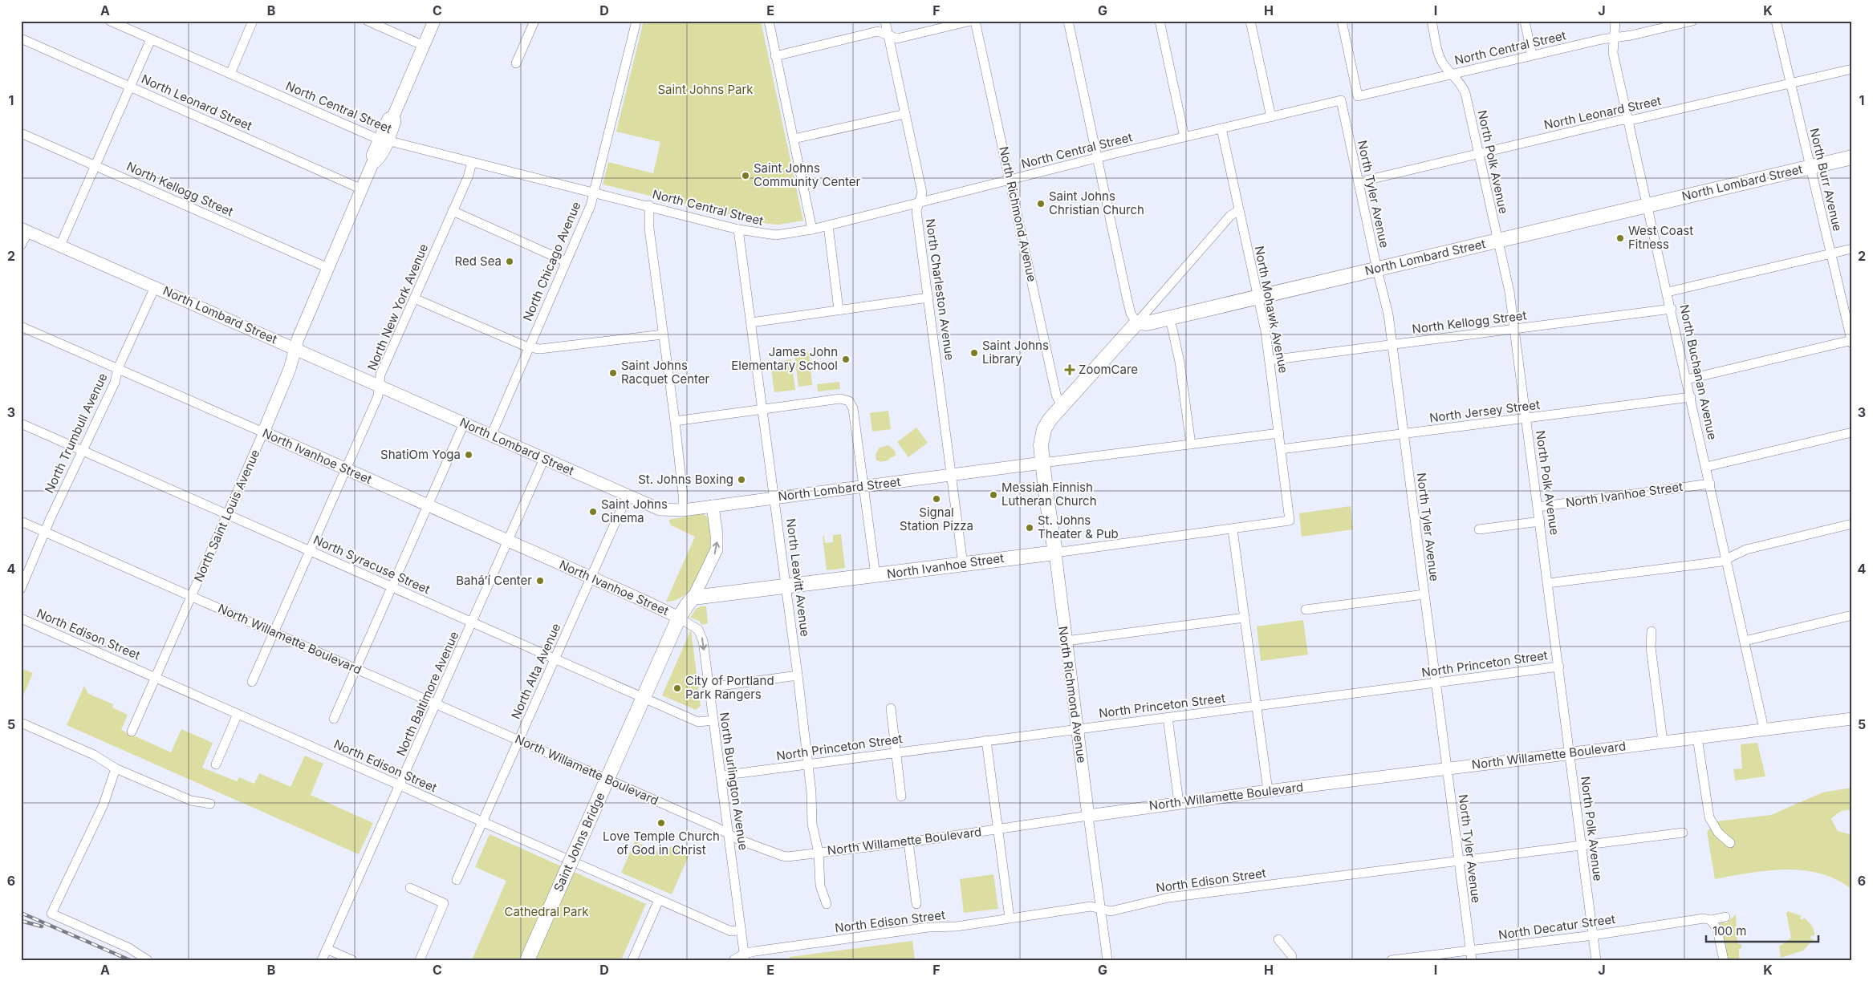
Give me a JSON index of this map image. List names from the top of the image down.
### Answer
{
  "streets": {
    "main road": [
      "North Lombard Street",
      "North Richmond Avenue",
      "North Ivanhoe Street",
      "North Saint Louis Avenue",
      "North Willamette Boulevard",
      "Saint Johns Bridge"
    ],
    "street": [
      "North Central Street",
      "North Leonard Street",
      "North Polk Avenue",
      "North Burr Avenue",
      "North Kellogg Street",
      "North Tyler Avenue",
      "North Chicago Avenue",
      "North Charleston Avenue",
      "North New York Avenue",
      "North Mohawk Avenue",
      "North Buchanan Avenue",
      "North Jersey Street",
      "North Trumbull Avenue",
      "North Syracuse Street",
      "North Leavitt Avenue",
      "North Edison Street",
      "North Princeton Street",
      "North Alta Avenue",
      "North Baltimore Avenue",
      "North Burlington Avenue",
      "North Decatur Street"
    ]
  },
  "crossings": [
    ["North Central Street", "North Polk Avenue"],
    ["North Central Street", "North Tyler Avenue"],
    ["North Central Street", "North Richmond Avenue"],
    ["North Central Street", "North Chicago Avenue"],
    ["North Central Street", "North Charleston Avenue"],
    ["North Central Street", "North New York Avenue"],
    ["North Central Street", "North Mohawk Avenue"],
    ["North Central Street", "North Buchanan Avenue"],
    ["North Central Street", "North Saint Louis Avenue"],
    ["North Central Street", "North Leavitt Avenue"],
    ["North Leonard Street", "North Polk Avenue"],
    ["North Leonard Street", "North Burr Avenue"],
    ["North Leonard Street", "North Tyler Avenue"],
    ["North Leonard Street", "North Buchanan Avenue"],
    ["North Leonard Street", "North Saint Louis Avenue"],
    ["North Polk Avenue", "North Lombard Street"],
    ["North Polk Avenue", "North Kellogg Street"],
    ["North Polk Avenue", "North Jersey Street"],
    ["North Polk Avenue", "North Ivanhoe Street"],
    ["North Polk Avenue", "North Edison Street"],
    ["North Polk Avenue", "North Willamette Boulevard"],
    ["North Polk Avenue", "North Princeton Street"],
    ["North Polk Avenue", "North Decatur Street"],
    ["North Burr Avenue", "North Lombard Street"],
    ["North Lombard Street", "North Tyler Avenue"],
    ["North Lombard Street", "North Richmond Avenue"],
    ["North Lombard Street", "North Chicago Avenue"],
    ["North Lombard Street", "North Charleston Avenue"],
    ["North Lombard Street", "North New York Avenue"],
    ["North Lombard Street", "North Mohawk Avenue"],
    ["North Lombard Street", "North Buchanan Avenue"],
    ["North Lombard Street", "North Trumbull Avenue"],
    ["North Lombard Street", "North Saint Louis Avenue"],
    ["North Lombard Street", "North Leavitt Avenue"],
    ["North Lombard Street", "North Alta Avenue"],
    ["North Lombard Street", "North Baltimore Avenue"],
    ["North Kellogg Street", "North Tyler Avenue"],
    ["North Kellogg Street", "North Mohawk Avenue"],
    ["North Kellogg Street", "North Buchanan Avenue"],
    ["North Kellogg Street", "North Saint Louis Avenue"],
    ["North Tyler Avenue", "North Jersey Street"],
    ["North Tyler Avenue", "North Edison Street"],
    ["North Tyler Avenue", "North Willamette Boulevard"],
    ["North Tyler Avenue", "North Princeton Street"],
    ["North Tyler Avenue", "North Decatur Street"],
    ["North Richmond Avenue", "North Ivanhoe Street"],
    ["North Richmond Avenue", "North Edison Street"],
    ["North Richmond Avenue", "North Willamette Boulevard"],
    ["North Richmond Avenue", "North Princeton Street"],
    ["North Charleston Avenue", "North Ivanhoe Street"],
    ["North New York Avenue", "North Ivanhoe Street"],
    ["North New York Avenue", "North Syracuse Street"],
    ["North New York Avenue", "North Willamette Boulevard"],
    ["North Mohawk Avenue", "North Jersey Street"],
    ["North Mohawk Avenue", "North Ivanhoe Street"],
    ["North Buchanan Avenue", "North Jersey Street"],
    ["North Buchanan Avenue", "North Ivanhoe Street"],
    ["North Buchanan Avenue", "North Willamette Boulevard"],
    ["North Trumbull Avenue", "North Ivanhoe Street"],
    ["North Trumbull Avenue", "North Syracuse Street"],
    ["North Trumbull Avenue", "North Willamette Boulevard"],
    ["North Ivanhoe Street", "North Saint Louis Avenue"],
    ["North Ivanhoe Street", "North Leavitt Avenue"],
    ["North Ivanhoe Street", "North Alta Avenue"],
    ["North Ivanhoe Street", "North Baltimore Avenue"],
    ["North Ivanhoe Street", "North Burlington Avenue"],
    ["North Ivanhoe Street", "Saint Johns Bridge"],
    ["North Saint Louis Avenue", "North Syracuse Street"],
    ["North Saint Louis Avenue", "North Edison Street"],
    ["North Saint Louis Avenue", "North Willamette Boulevard"],
    ["North Syracuse Street", "North Alta Avenue"],
    ["North Syracuse Street", "North Baltimore Avenue"],
    ["North Syracuse Street", "North Burlington Avenue"],
    ["North Syracuse Street", "Saint Johns Bridge"],
    ["North Leavitt Avenue", "North Willamette Boulevard"],
    ["North Leavitt Avenue", "North Princeton Street"],
    ["North Edison Street", "North Alta Avenue"],
    ["North Edison Street", "North Baltimore Avenue"],
    ["North Edison Street", "North Burlington Avenue"],
    ["North Willamette Boulevard", "North Alta Avenue"],
    ["North Willamette Boulevard", "North Baltimore Avenue"],
    ["North Willamette Boulevard", "North Burlington Avenue"],
    ["North Princeton Street", "North Burlington Avenue"],
    ["North Burlington Avenue", "Saint Johns Bridge"]
  ],
  "parks": ["Saint Johns Park", "Cathedral Park"],
  "places": {
    "other": [
      "Saint Johns Community Center",
      "Saint Johns Christian Church",
      "West Coast Fitness",
      "Red Sea",
      "Saint Johns Library",
      "James John Elementary School",
      "Saint Johns Racquet Center",
      "ShatiOm Yoga",
      "St. Johns Boxing",
      "Messiah Finnish Lutheran Church",
      "Signal Station Pizza",
      "Saint Johns Cinema",
      "St. Johns Theater & Pub",
      "Bahá’í Center",
      "City of Portland Park Rangers",
      "Love Temple Church of God in Christ"
    ],
    "health": ["ZoomCare"]
  },
  "scale_bar": "100 m",
  "grid": {
    "columns": [
      "A",
      "B",
      "C",
      "D",
      "E",
      "F",
      "G",
      "H",
      "I",
      "J",
      "K"
    ],
    "rows": [
      "1",
      "2",
      "3",
      "4",
      "5",
      "6"
    ]
  }
}
